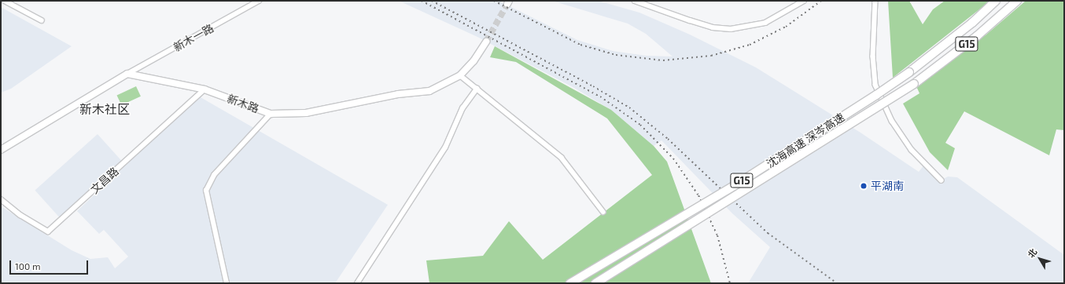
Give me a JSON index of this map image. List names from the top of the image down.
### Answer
{
  "streets": {
    "highway": ["G15", "沈海高速 深岑高速"],
    "street": ["新木一路", "新木路", "文昌路"]
  },
  "crossings": [
    ["新木一路", "新木路"],
    ["新木路", "文昌路"]
  ],
  "districts": ["新木社区"],
  "places": ["平湖南"],
  "scale_bar": "100 m",
  "north": "top left"
}
